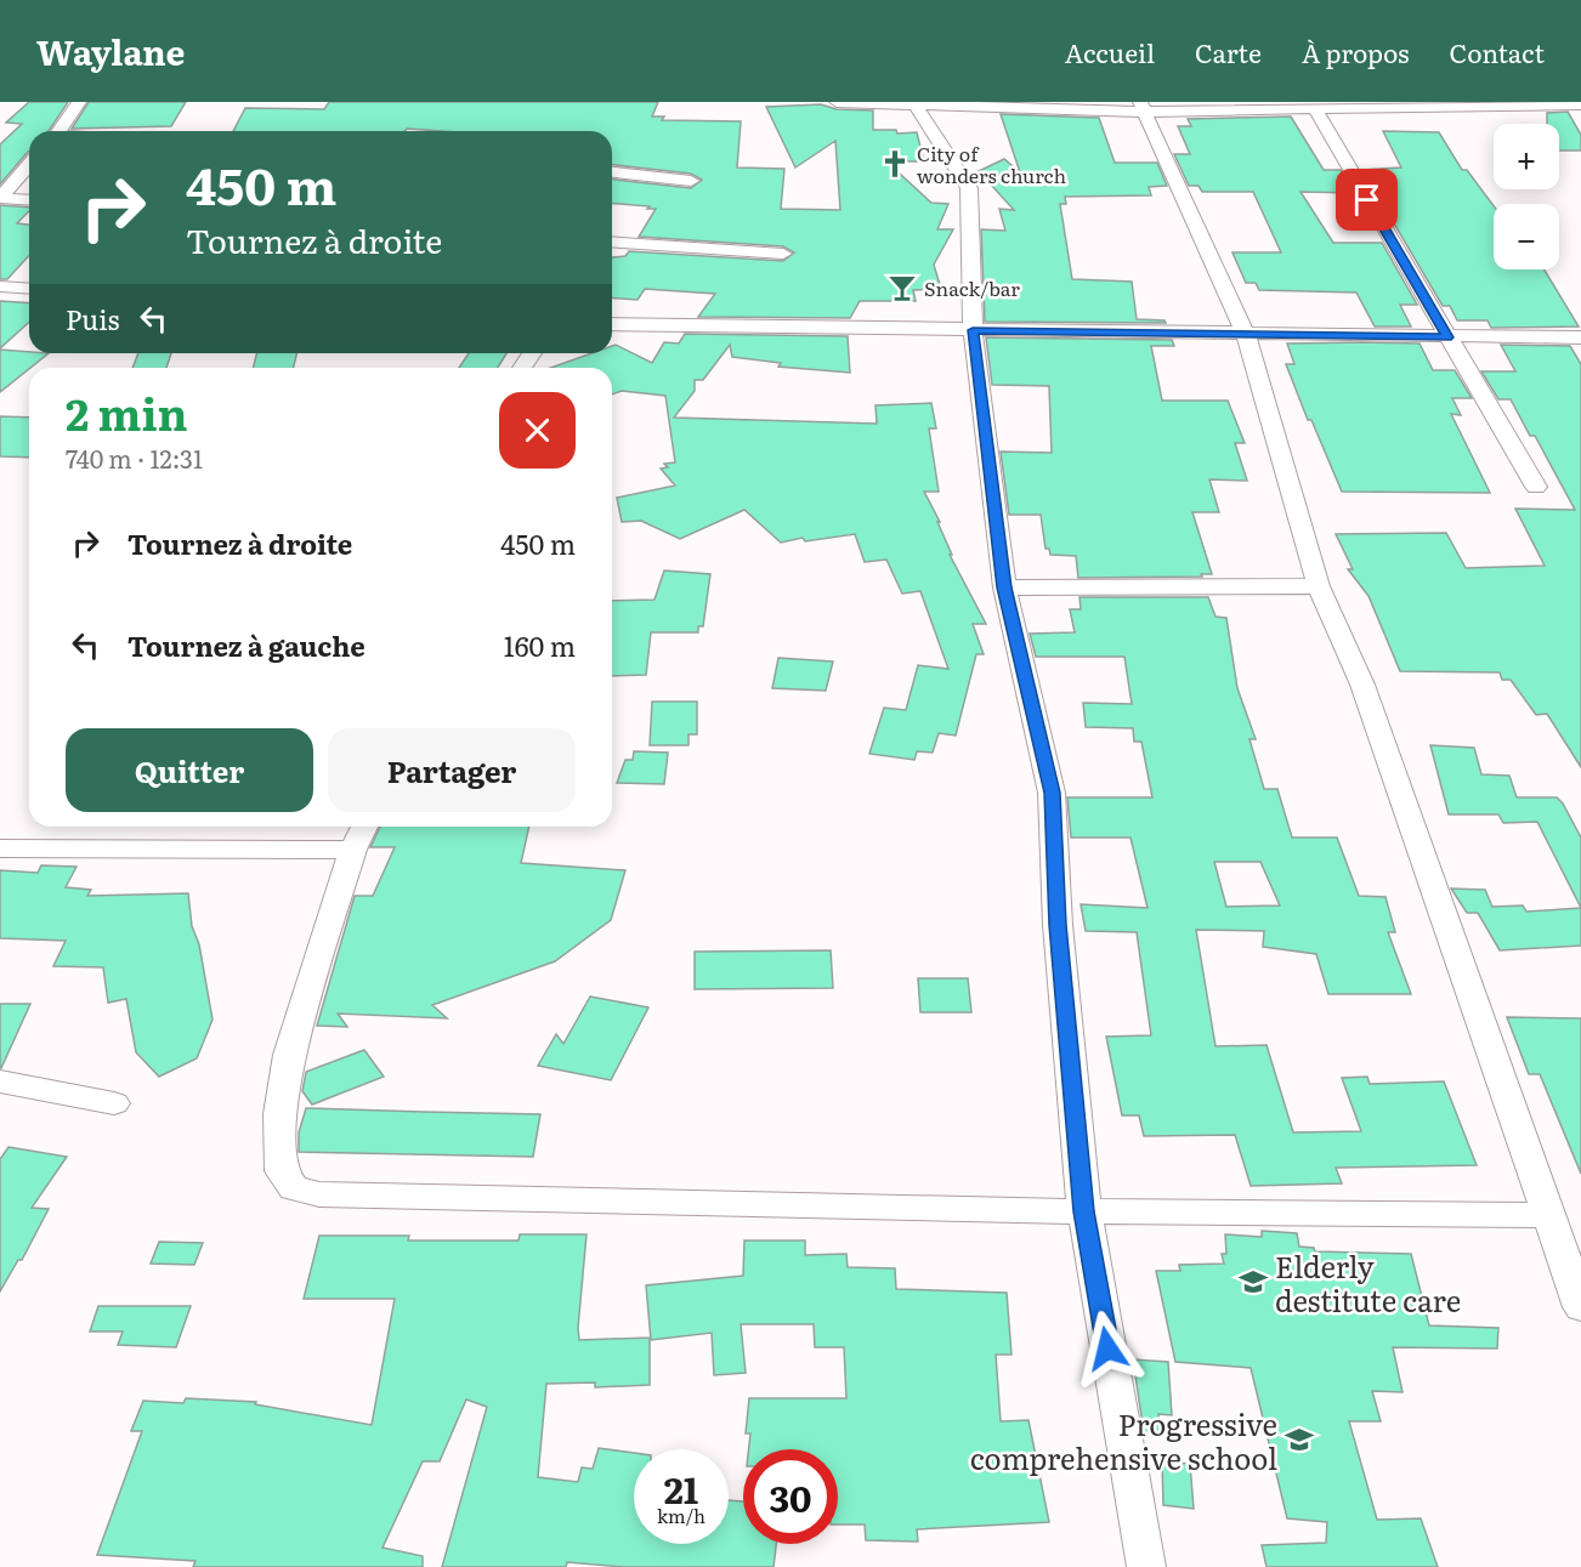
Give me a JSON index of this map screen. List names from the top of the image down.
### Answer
{
  "places": {
    "church": ["City of wonders church"],
    "bar": ["Snack/bar"],
    "school or university": ["Elderly destitute care", "Progressive comprehensive school"]
  },
  "page": {
    "header": "Waylane",
    "nav": [
      "Accueil",
      "Carte",
      "À propos",
      "Contact"
    ],
    "map_buttons": ["+", "−"],
    "turn": ["450 m", "Tournez à droite"],
    "then": "Puis",
    "heading": ["2 min", "740 m · 12:31"],
    "list": [
      {
        "name": "Tournez à droite",
        "value": "450 m"
      },
      {
        "name": "Tournez à gauche",
        "value": "160 m"
      }
    ],
    "buttons": ["Quitter", "Partager"],
    "speed": "21 km/h",
    "limit": "30"
  }
}
